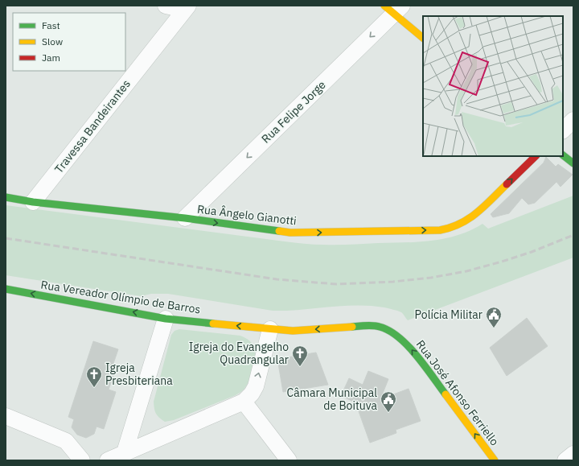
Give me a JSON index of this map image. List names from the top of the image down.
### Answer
{
  "streets": {
    "street": [
      "Rua Felipe Jorge",
      "Travessa Bandeirantes",
      "Rua Ângelo Gianotti",
      "Rua Vereador Olímpio de Barros",
      "Rua José Afonso Ferriello"
    ]
  },
  "crossings": [
    ["Rua Felipe Jorge", "Rua Ângelo Gianotti"],
    ["Travessa Bandeirantes", "Rua Ângelo Gianotti"],
    ["Rua Vereador Olímpio de Barros", "Rua José Afonso Ferriello"]
  ],
  "one_way": [
    "Rua Felipe Jorge",
    "Rua Ângelo Gianotti",
    "Rua Vereador Olímpio de Barros",
    "Rua José Afonso Ferriello"
  ],
  "places": {
    "public building": ["Polícia Militar", "Câmara Municipal de Boituva"],
    "church": ["Igreja do Evangelho Quadrangular", "Igreja Presbiteriana"]
  },
  "legend": ["Fast", "Slow", "Jam"]
}
